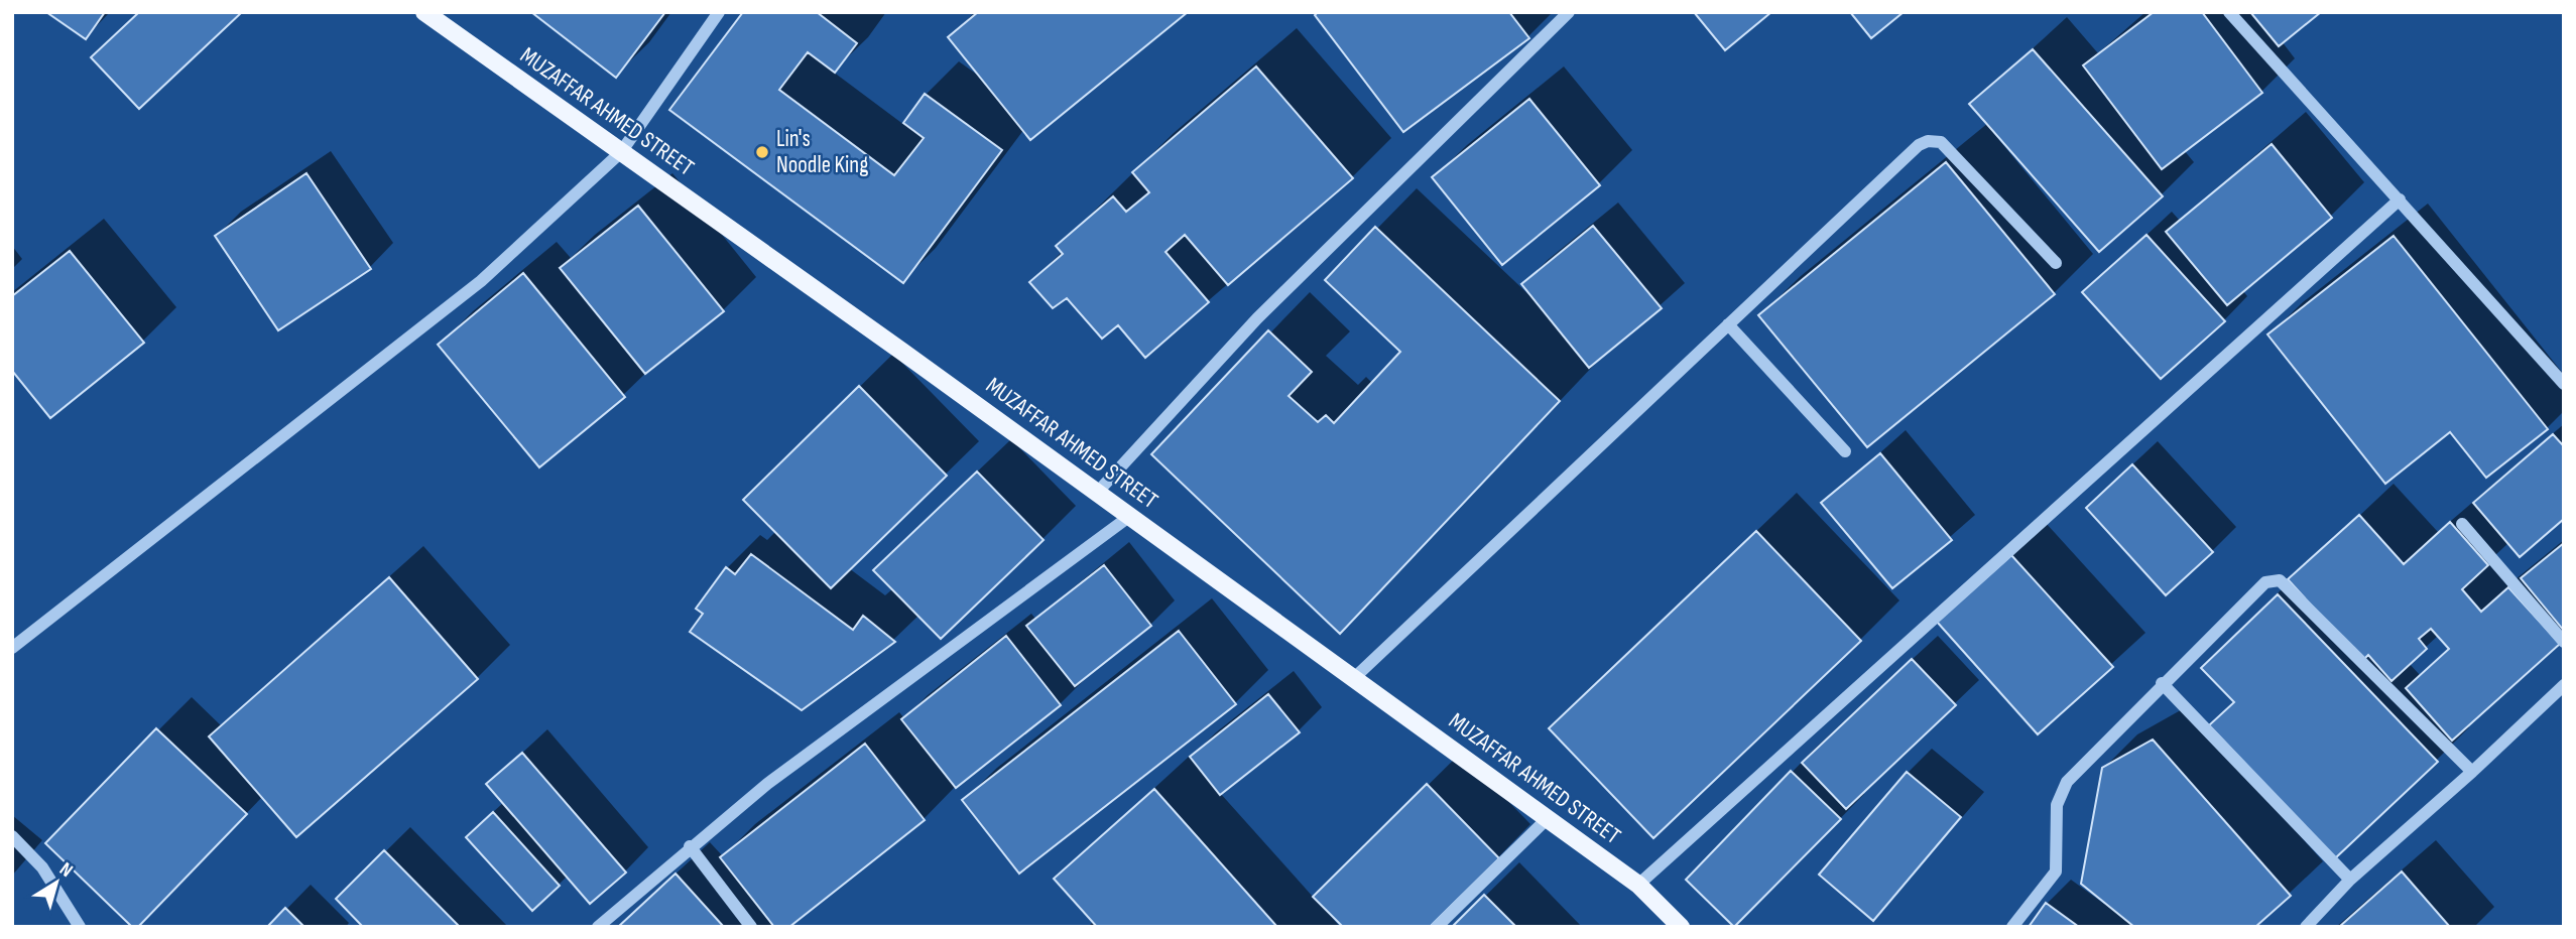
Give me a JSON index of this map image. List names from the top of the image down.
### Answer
{
  "streets": {
    "main road": ["MUZAFFAR AHMED STREET"]
  },
  "places": ["Lin's Noodle King"],
  "north": "top right"
}
